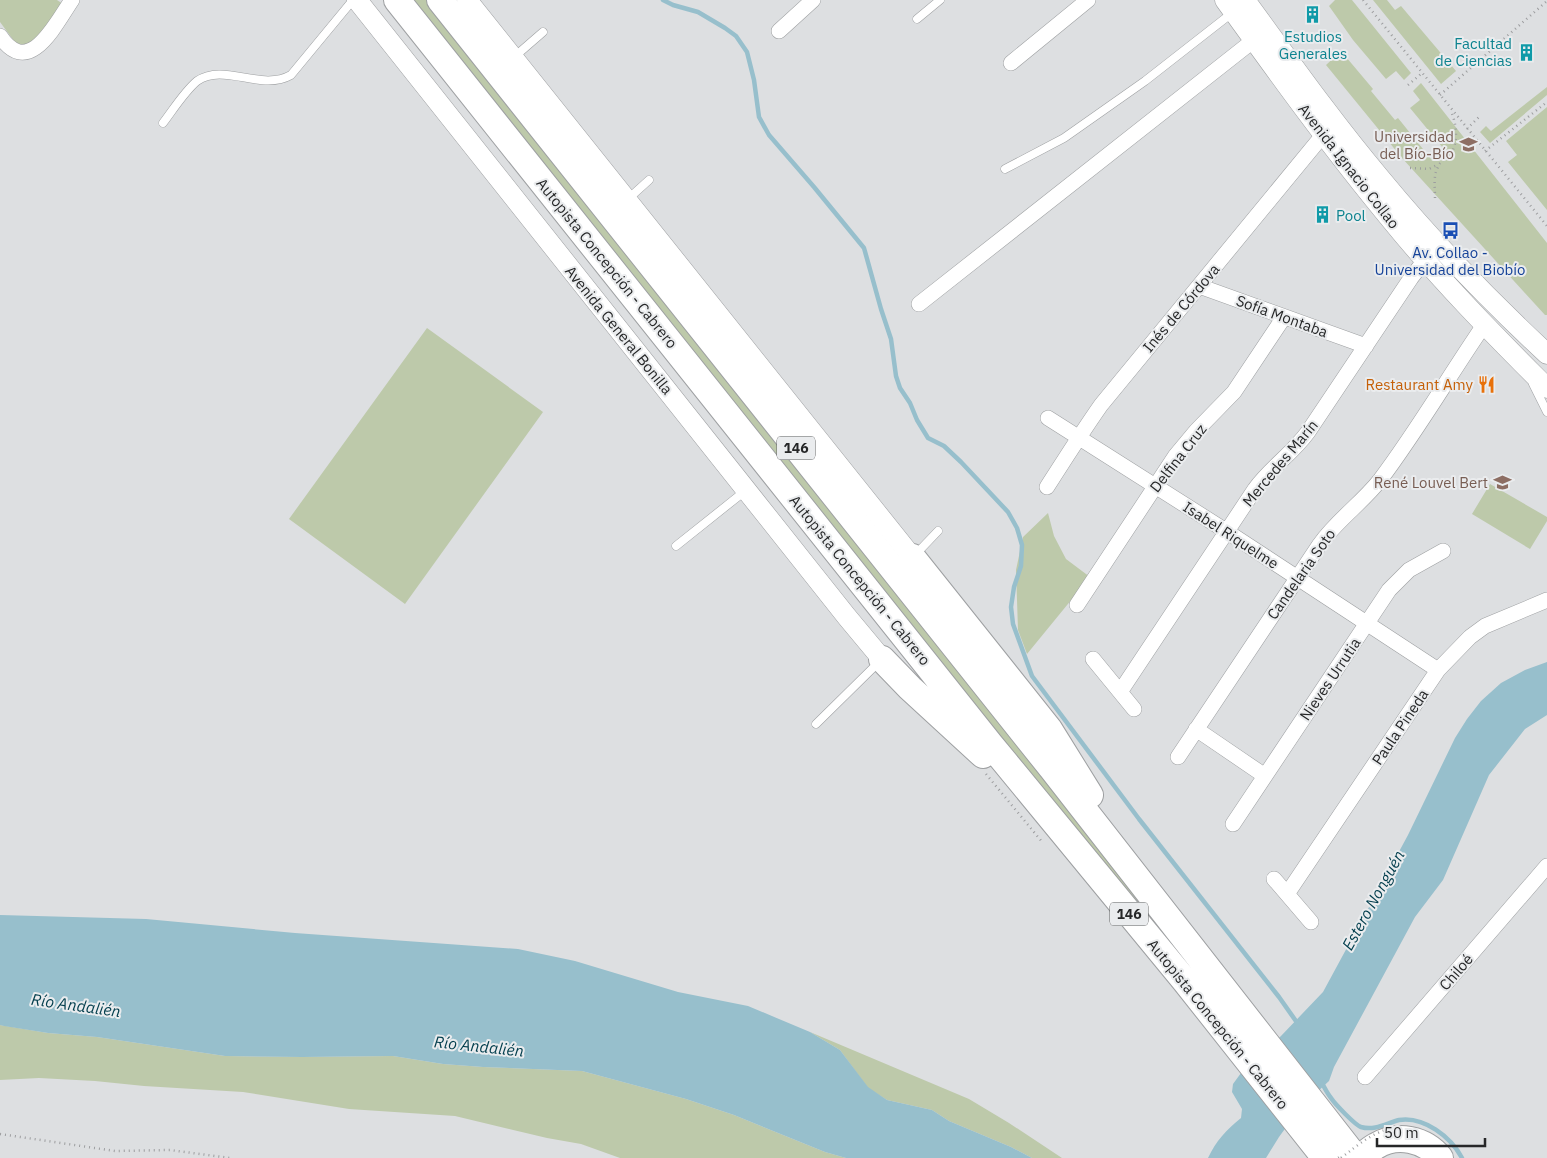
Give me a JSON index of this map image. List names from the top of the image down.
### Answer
{
  "streets": {
    "highway": ["Autopista Concepción - Cabrero", "146"],
    "main road": ["Avenida Ignacio Collao", "Avenida General Bonilla"],
    "street": [
      "Inés de Córdova",
      "Sofía Montaba",
      "Delfina Cruz",
      "Mercedes Marín",
      "Isabel Riquelme",
      "Candelaria Soto",
      "Nieves Urrutia",
      "Paula Pineda",
      "Chiloé"
    ]
  },
  "crossings": [
    ["Avenida Ignacio Collao", "Inés de Córdova"],
    ["Avenida Ignacio Collao", "Mercedes Marín"],
    ["Avenida Ignacio Collao", "Candelaria Soto"],
    ["Inés de Córdova", "Sofía Montaba"],
    ["Inés de Córdova", "Isabel Riquelme"],
    ["Sofía Montaba", "Delfina Cruz"],
    ["Sofía Montaba", "Mercedes Marín"],
    ["Delfina Cruz", "Isabel Riquelme"],
    ["Mercedes Marín", "Isabel Riquelme"],
    ["Isabel Riquelme", "Candelaria Soto"],
    ["Isabel Riquelme", "Nieves Urrutia"],
    ["Isabel Riquelme", "Paula Pineda"]
  ],
  "water": ["Estero Nonguén", "Río Andalién"],
  "places": {
    "building": ["Estudios Generales", "Facultad de Ciencias", "Pool"],
    "school or university": ["Universidad del Bío-Bío", "René Louvel Bert"],
    "bus stop": ["Av. Collao - Universidad del Biobío"],
    "restaurant": ["Restaurant Amy"]
  },
  "scale_bar": "50 m"
}
